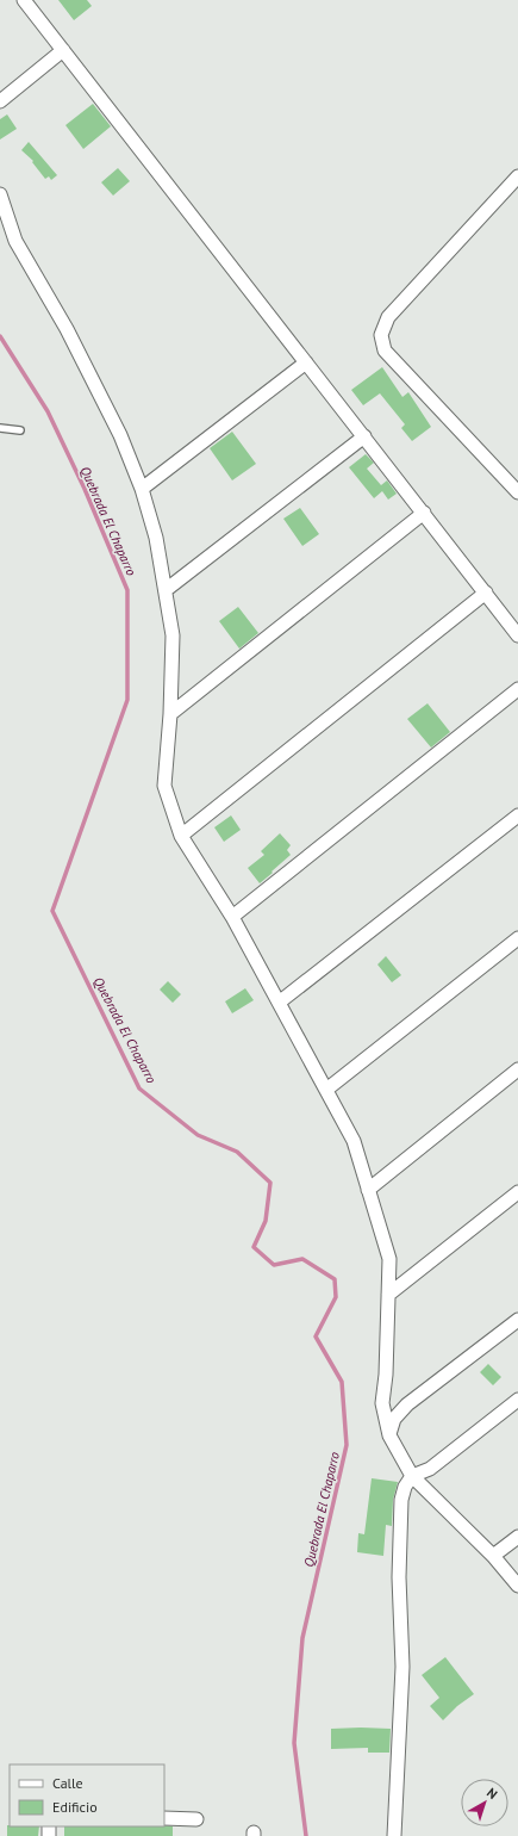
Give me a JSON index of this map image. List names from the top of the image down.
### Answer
{
  "water": ["Quebrada El Chaparro"],
  "legend": ["Calle", "Edificio"],
  "north": "top right"
}
